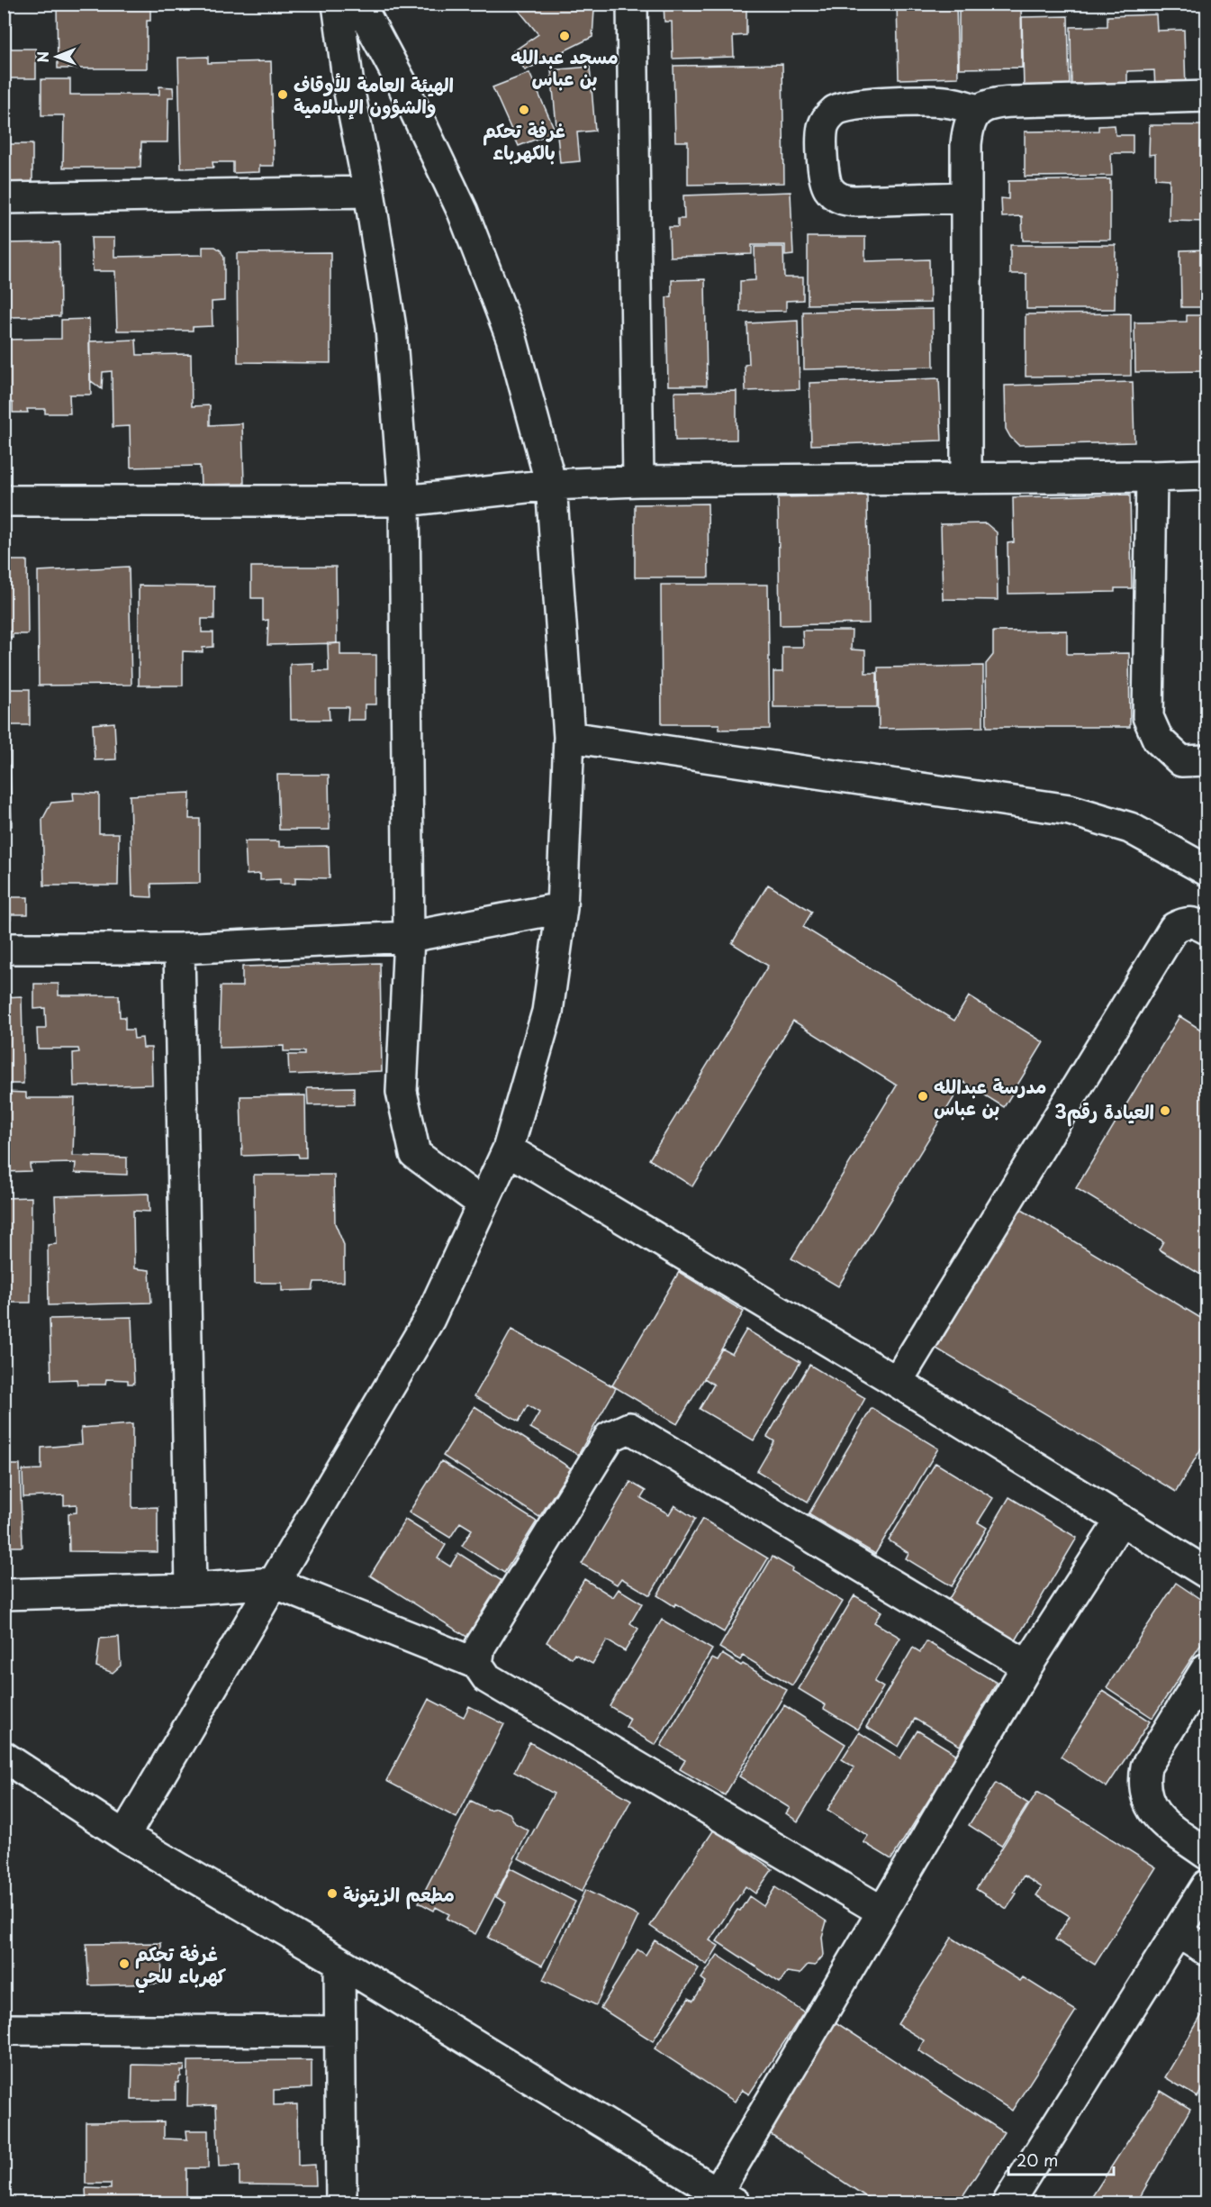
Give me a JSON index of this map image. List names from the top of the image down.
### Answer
{
  "places": [
    "مسجد عبدالله بن عباس",
    "الهيئة العامة للأوقاف والشؤون الإسلامية",
    "غرفة تحكم بالكهرباء",
    "مدرسة عبدالله بن عباس",
    "3العيادة رقم",
    "مطعم الزيتونة",
    "غرفة تحكم كهرباء للحي"
  ],
  "scale_bar": "20 m",
  "north": "left"
}
